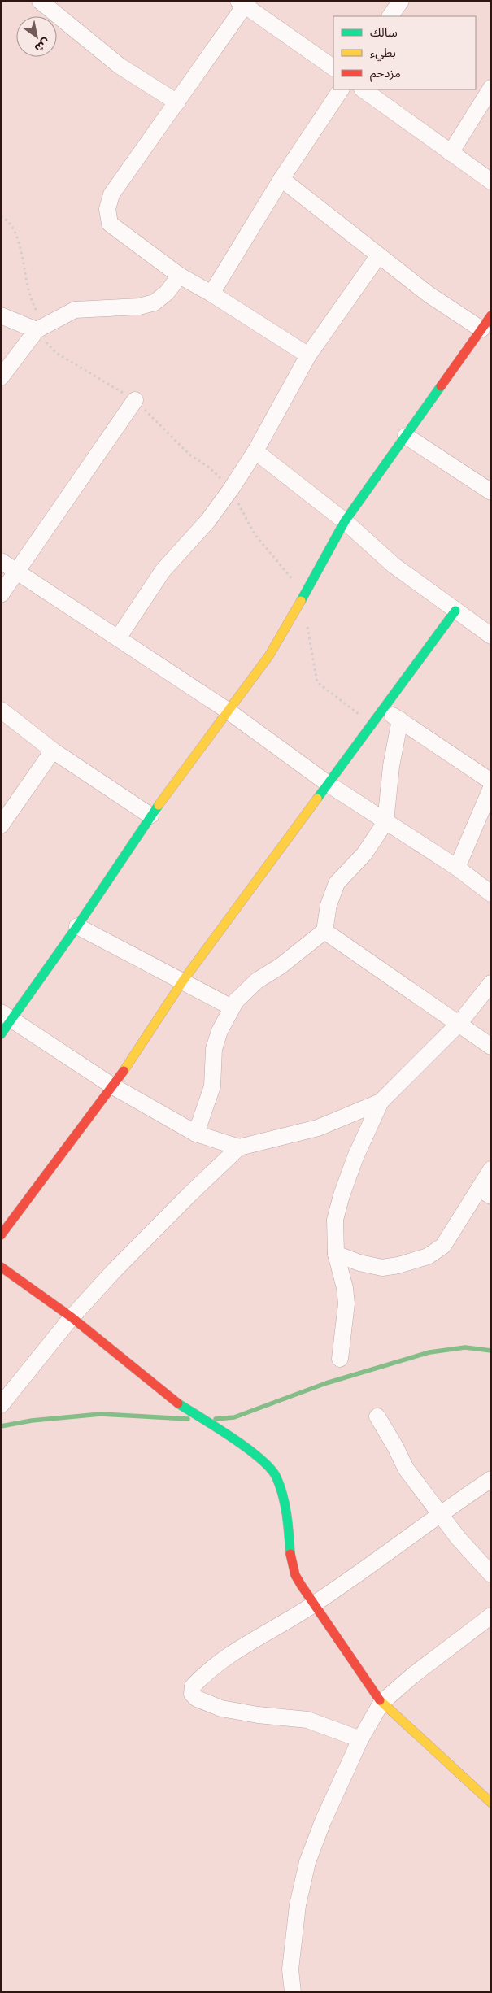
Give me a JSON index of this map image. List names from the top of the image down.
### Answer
{
  "legend": ["سالك", "بطيء", "مزدحم"],
  "north": "bottom right"
}
